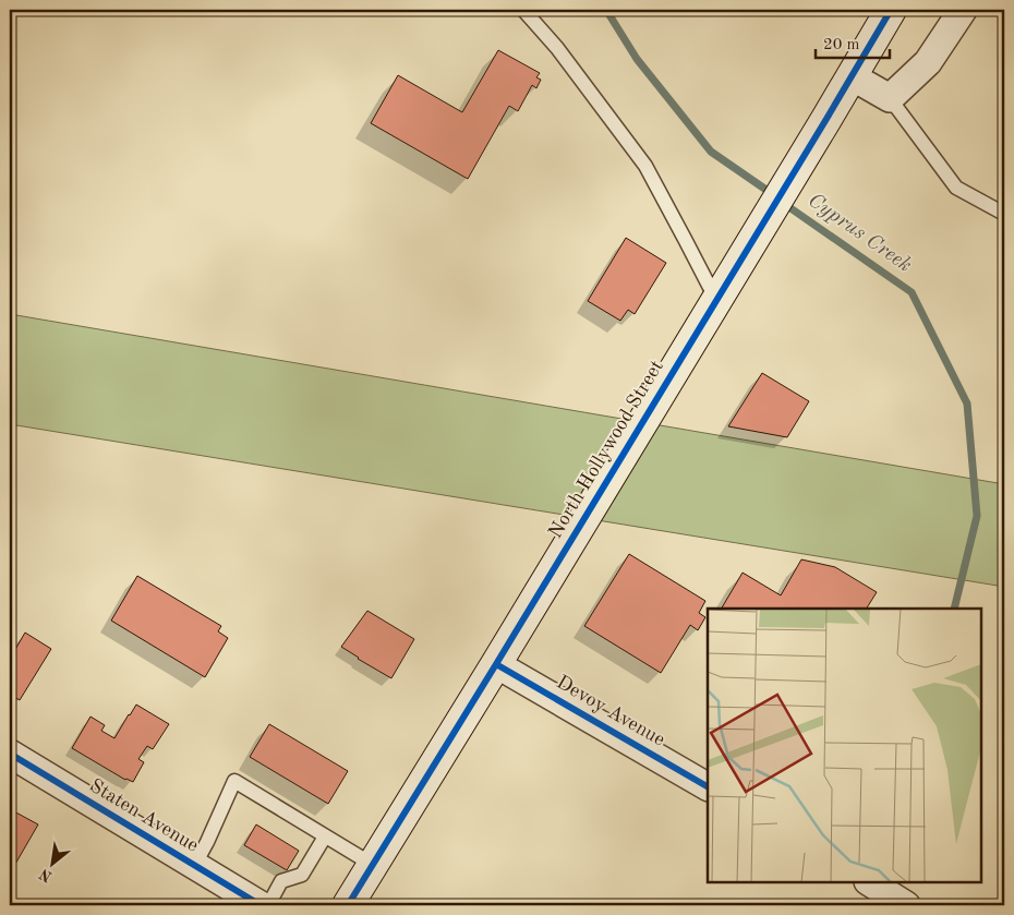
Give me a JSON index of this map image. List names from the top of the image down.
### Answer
{
  "streets": {
    "main road": ["North Hollywood Street"],
    "street": ["Devoy Avenue", "Staten Avenue"]
  },
  "crossings": [
    ["North Hollywood Street", "Devoy Avenue"]
  ],
  "water": ["Cyprus Creek"],
  "scale_bar": "20 m",
  "north": "bottom left"
}
